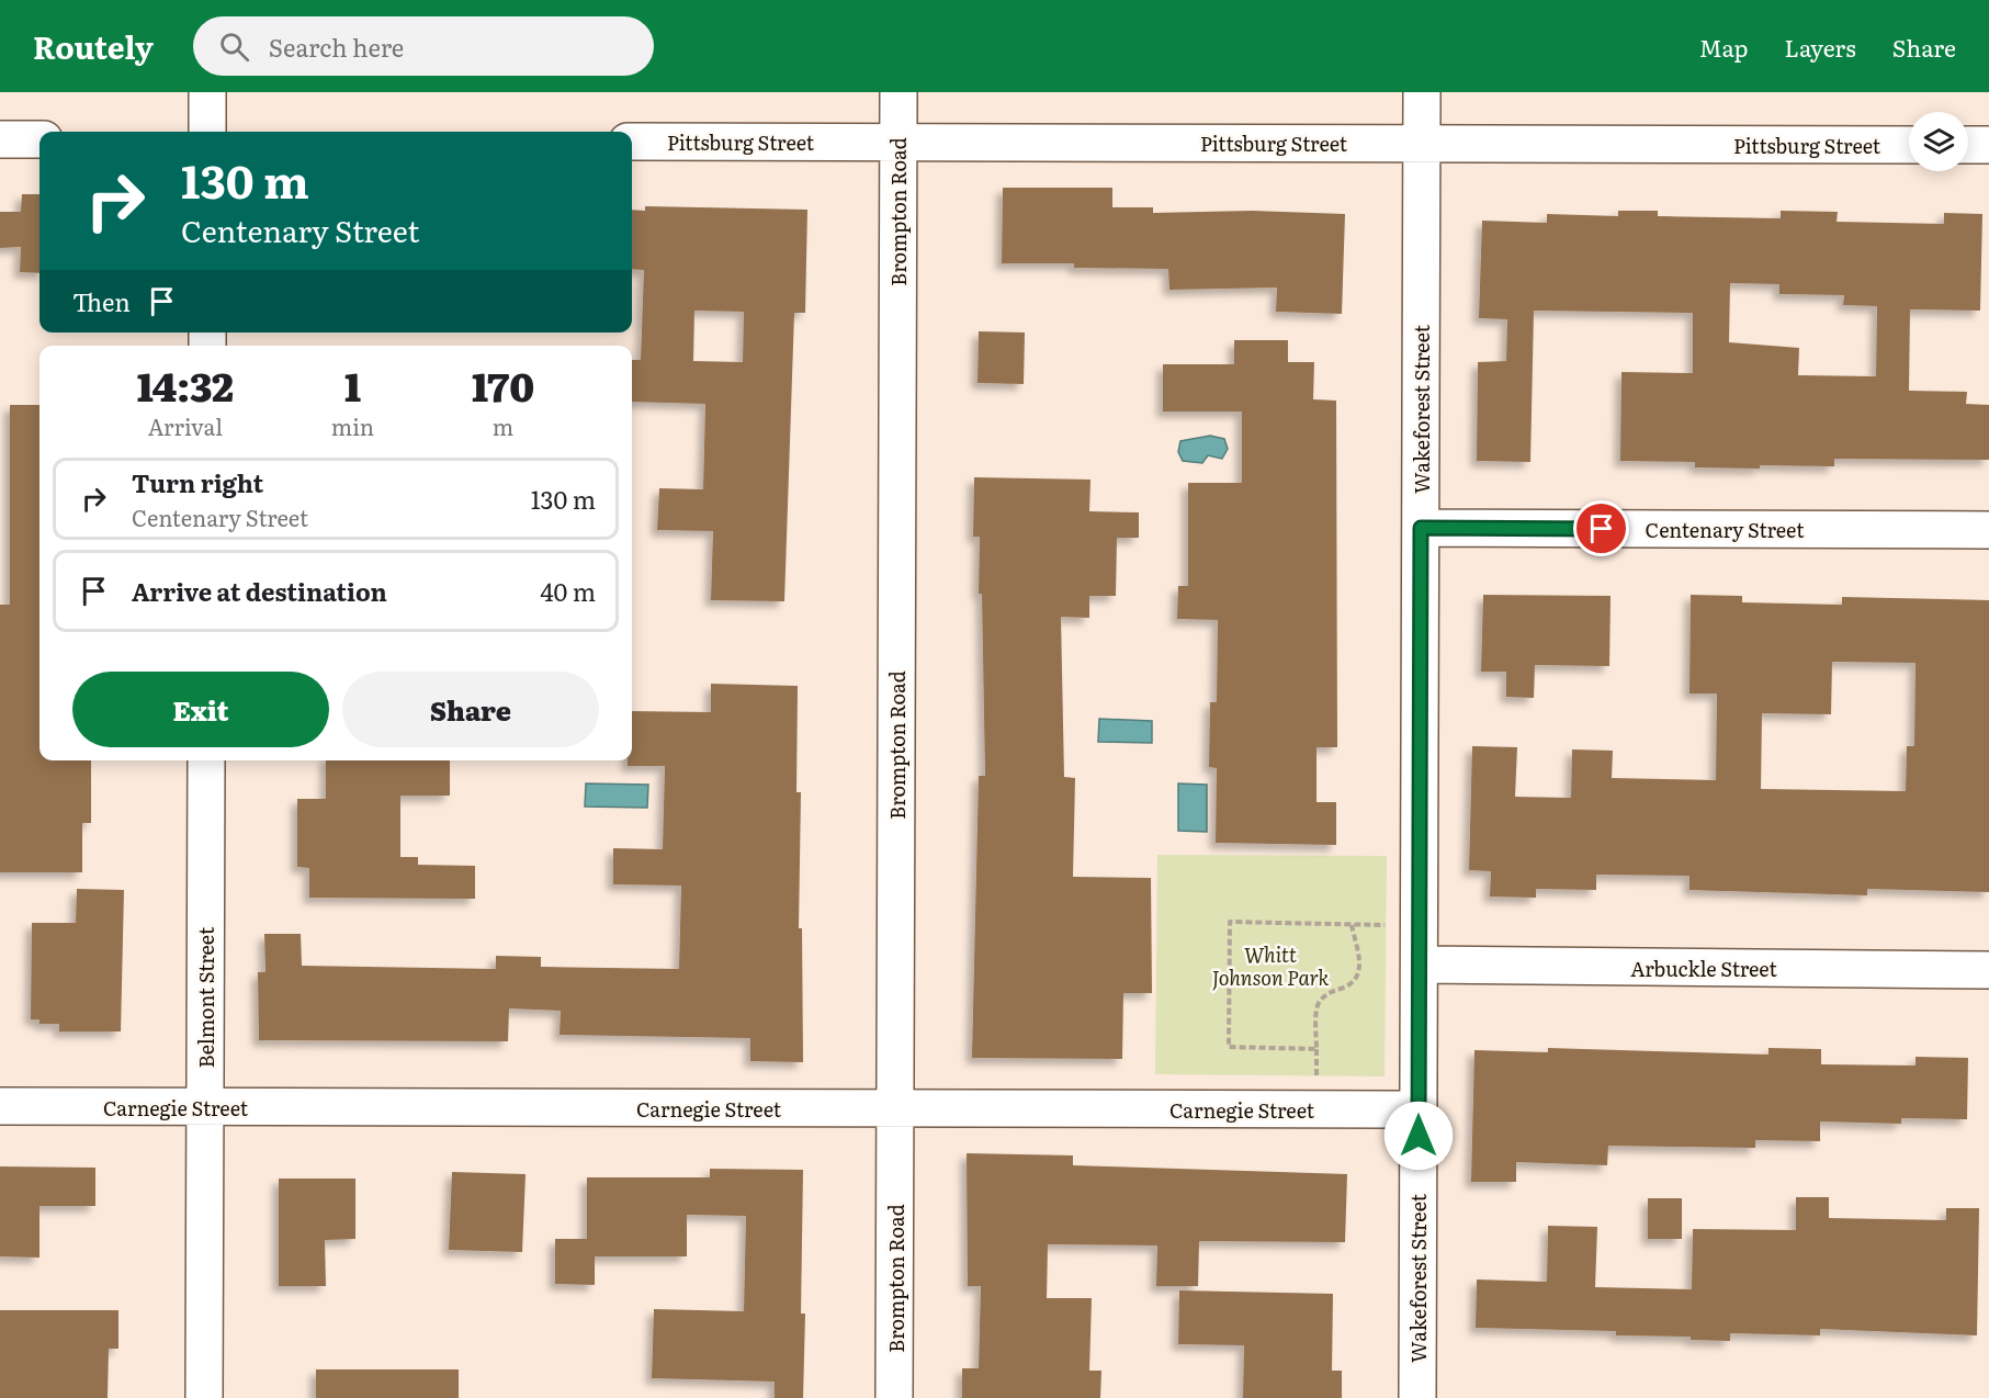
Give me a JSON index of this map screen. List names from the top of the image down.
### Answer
{
  "streets": {
    "street": [
      "Pittsburg Street",
      "Brompton Road",
      "Wakeforest Street",
      "Centenary Street",
      "Arbuckle Street",
      "Belmont Street",
      "Carnegie Street"
    ]
  },
  "crossings": [
    ["Pittsburg Street", "Brompton Road"],
    ["Pittsburg Street", "Wakeforest Street"],
    ["Brompton Road", "Carnegie Street"],
    ["Wakeforest Street", "Centenary Street"],
    ["Wakeforest Street", "Arbuckle Street"],
    ["Wakeforest Street", "Carnegie Street"],
    ["Belmont Street", "Carnegie Street"]
  ],
  "parks": ["Whitt Johnson Park"],
  "page": {
    "header": "Routely",
    "search": "Search here",
    "nav": ["Map", "Layers", "Share"],
    "turn": ["130 m", "Centenary Street"],
    "then": "Then",
    "eta": [
      "14:32",
      "Arrival",
      "1",
      "min",
      "170",
      "m"
    ],
    "list": [
      {
        "name": "Turn right",
        "note": "Centenary Street",
        "value": "130 m"
      },
      {
        "name": "Arrive at destination",
        "value": "40 m"
      }
    ],
    "buttons": ["Exit", "Share"]
  }
}
